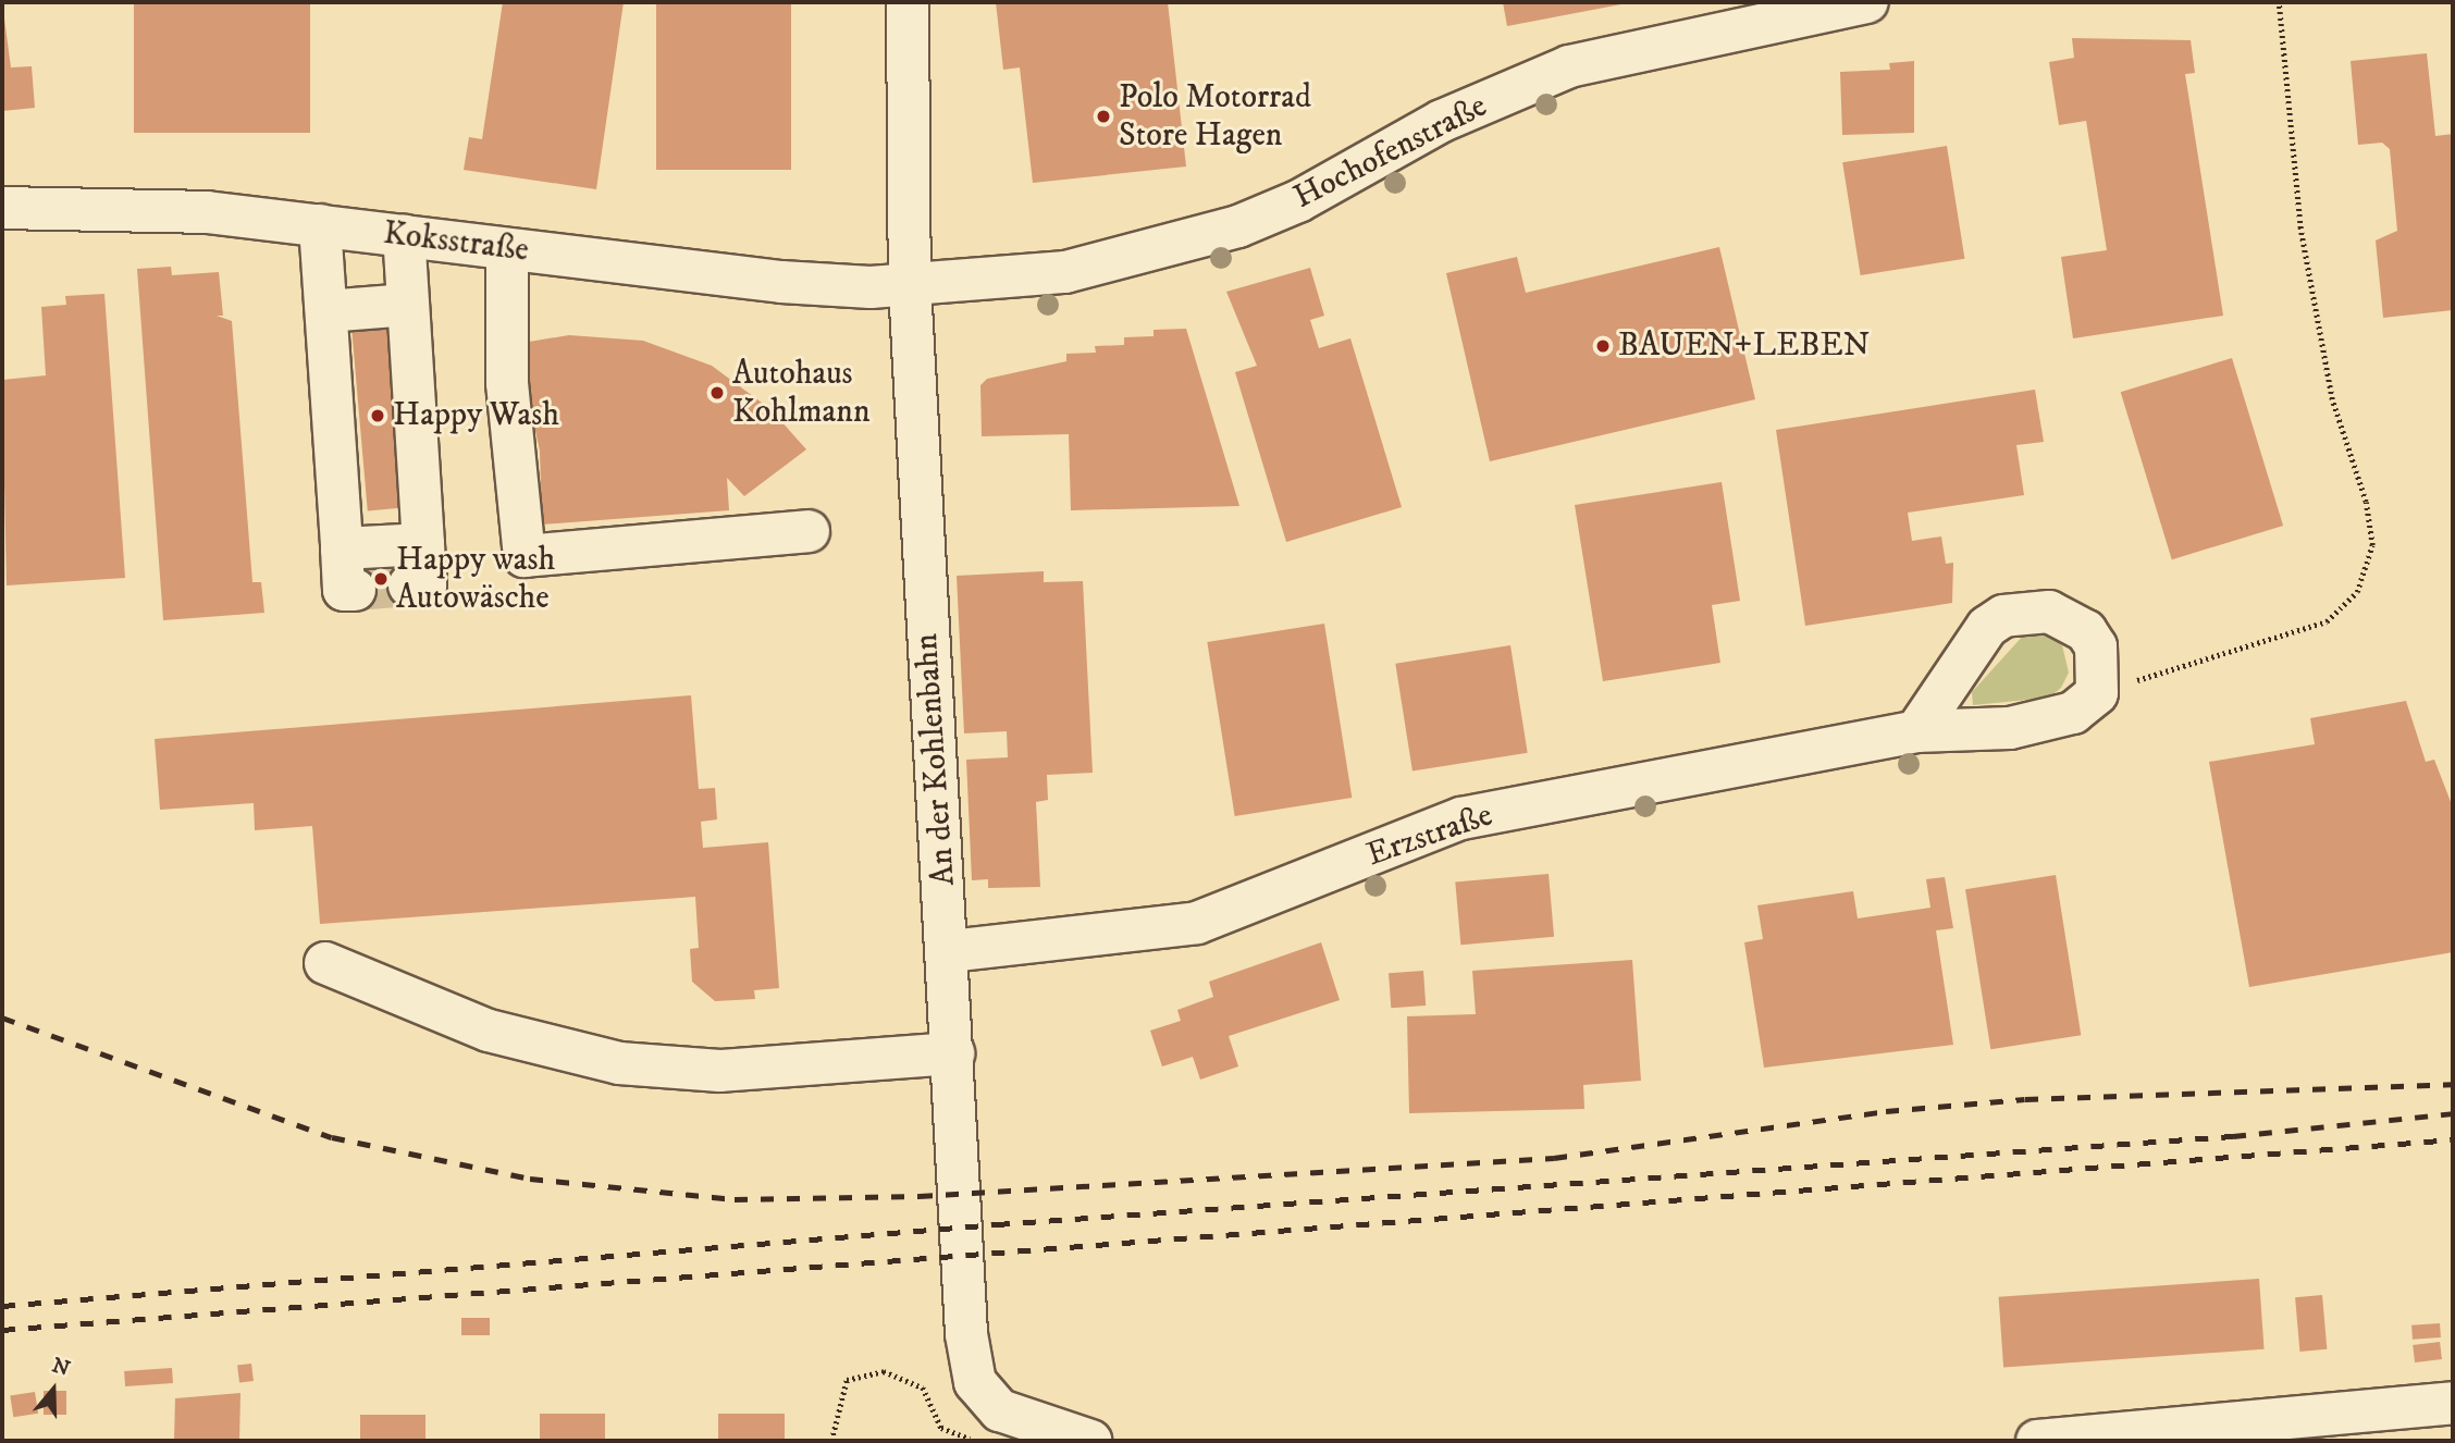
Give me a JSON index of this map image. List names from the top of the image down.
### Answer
{
  "streets": {
    "street": [
      "Hochofenstraße",
      "Koksstraße",
      "An der Kohlenbahn",
      "Erzstraße"
    ]
  },
  "crossings": [
    ["Hochofenstraße", "Koksstraße"],
    ["Hochofenstraße", "An der Kohlenbahn"],
    ["Koksstraße", "An der Kohlenbahn"],
    ["An der Kohlenbahn", "Erzstraße"]
  ],
  "places": [
    "Polo Motorrad Store Hagen",
    "BAUEN+LEBEN",
    "Autohaus Kohlmann",
    "Happy Wash",
    "Happy wash Autowäsche"
  ],
  "north": "top"
}
